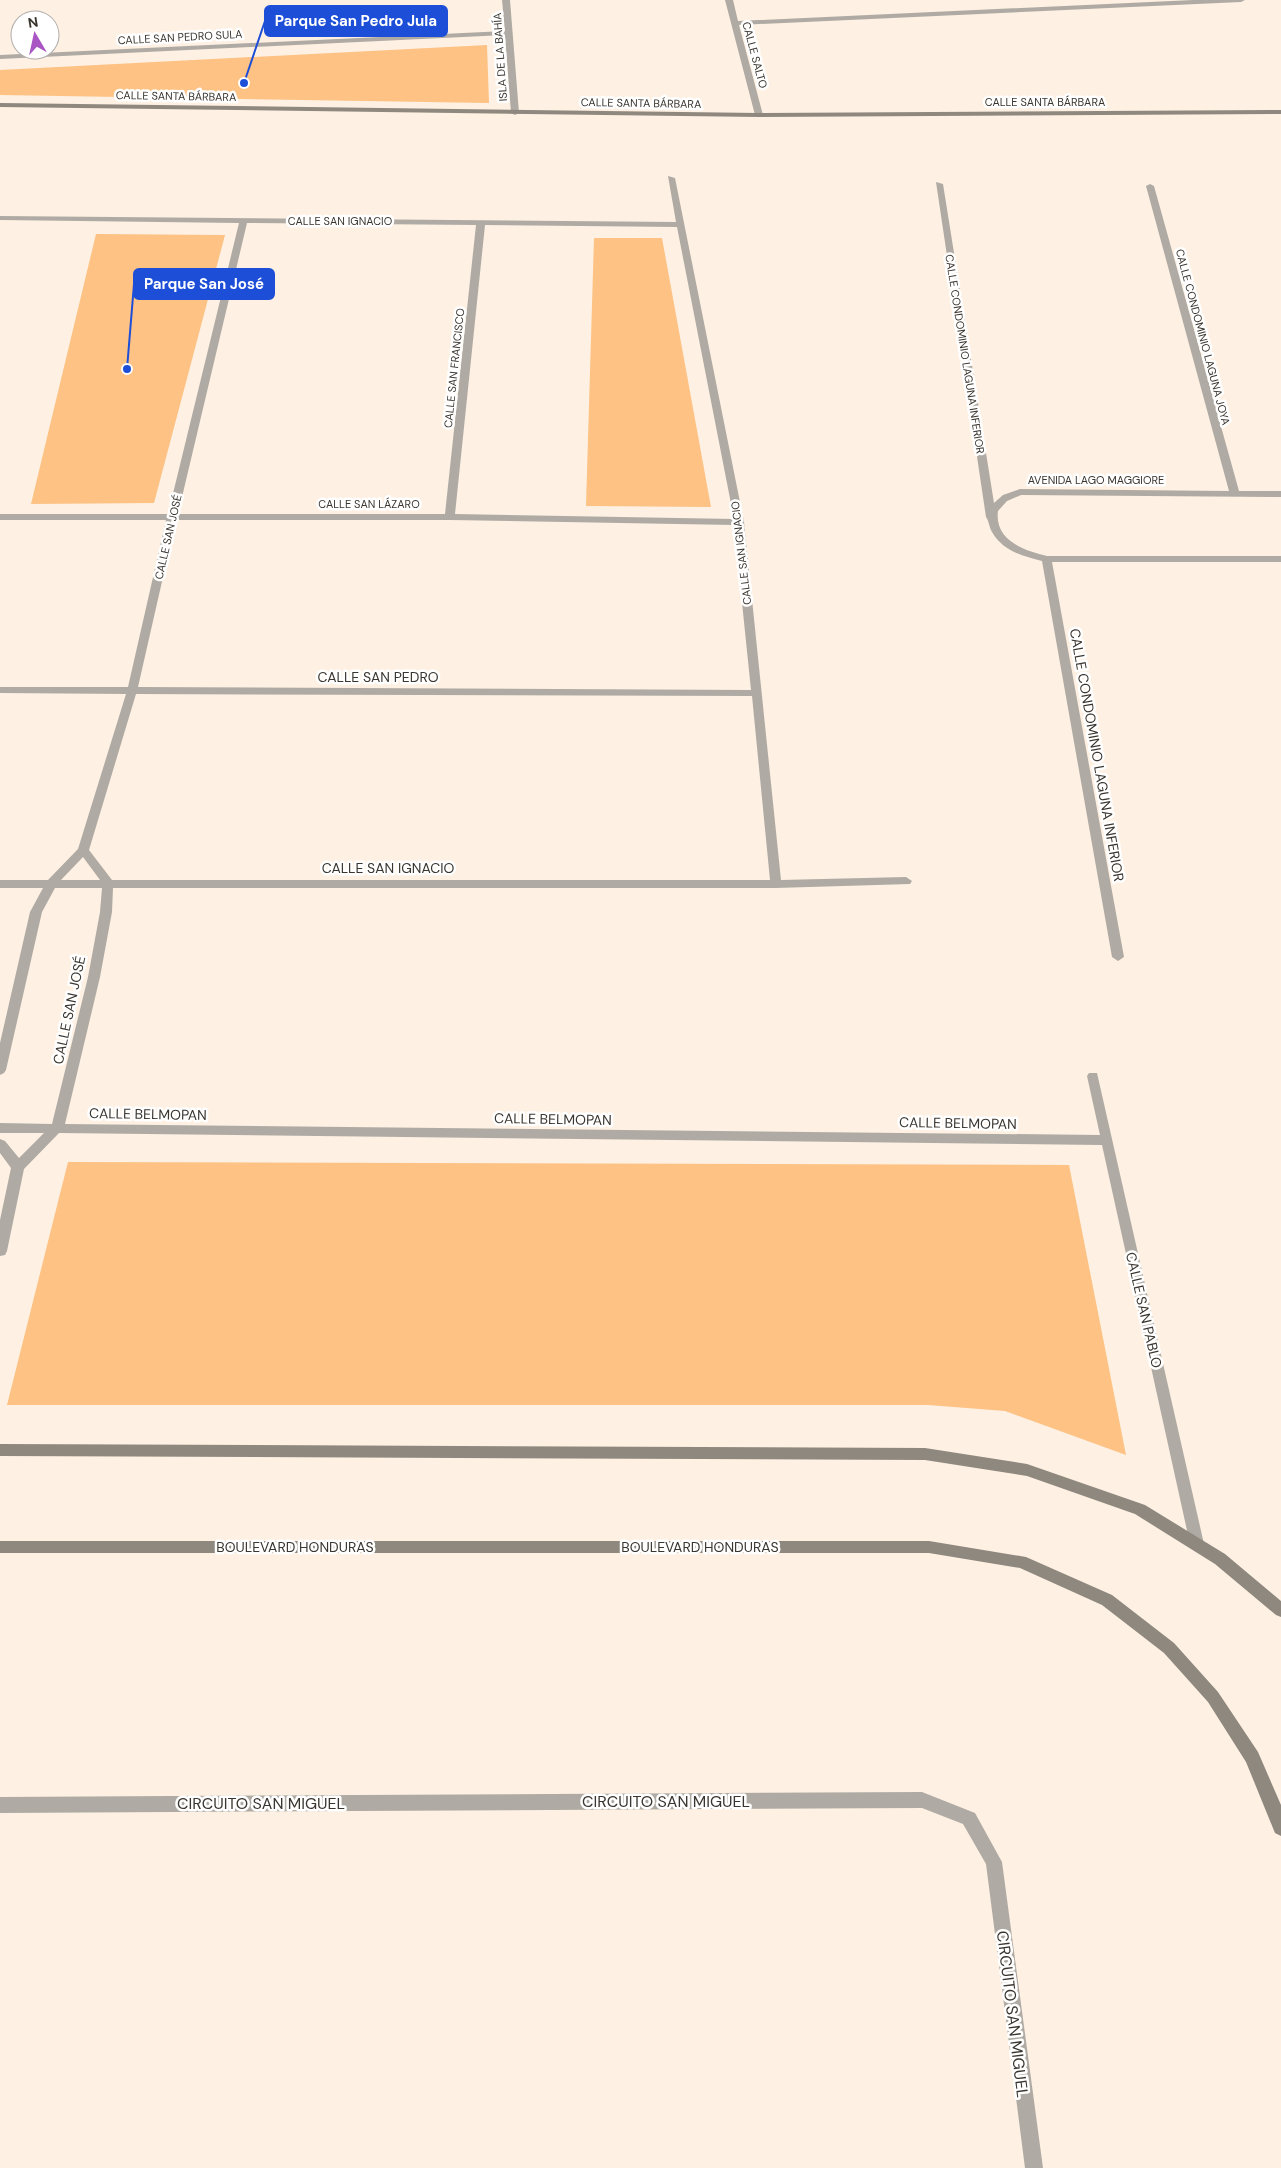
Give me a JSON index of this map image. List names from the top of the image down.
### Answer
{
  "streets": {
    "street": [
      "CALLE SAN PEDRO SULA",
      "CALLE SALTO",
      "ISLA DE LA BAHÍA",
      "CALLE SANTA BÁRBARA",
      "CALLE SAN IGNACIO",
      "CALLE CONDOMINIO LAGUNA JOYA",
      "CALLE CONDOMINIO LAGUNA INFERIOR",
      "CALLE SAN FRANCISCO",
      "AVENIDA LAGO MAGGIORE",
      "CALLE SAN LÁZARO",
      "CALLE SAN JOSÉ",
      "CALLE SAN PEDRO",
      "CALLE BELMOPAN",
      "CALLE SAN PABLO",
      "BOULEVARD HONDURAS",
      "CIRCUITO SAN MIGUEL"
    ]
  },
  "crossings": [
    ["CALLE SAN PEDRO SULA", "ISLA DE LA BAHÍA"],
    ["CALLE SALTO", "CALLE SANTA BÁRBARA"],
    ["ISLA DE LA BAHÍA", "CALLE SANTA BÁRBARA"],
    ["CALLE SAN IGNACIO", "CALLE SAN FRANCISCO"],
    ["CALLE SAN IGNACIO", "CALLE SAN LÁZARO"],
    ["CALLE SAN IGNACIO", "CALLE SAN JOSÉ"],
    ["CALLE SAN IGNACIO", "CALLE SAN PEDRO"],
    ["CALLE CONDOMINIO LAGUNA JOYA", "AVENIDA LAGO MAGGIORE"],
    ["CALLE CONDOMINIO LAGUNA INFERIOR", "AVENIDA LAGO MAGGIORE"],
    ["CALLE SAN FRANCISCO", "CALLE SAN LÁZARO"],
    ["CALLE SAN LÁZARO", "CALLE SAN JOSÉ"],
    ["CALLE SAN JOSÉ", "CALLE SAN PEDRO"],
    ["CALLE SAN JOSÉ", "CALLE BELMOPAN"],
    ["CALLE BELMOPAN", "CALLE SAN PABLO"]
  ],
  "places": ["Parque San Pedro Jula", "Parque San José"],
  "north": "top"
}
